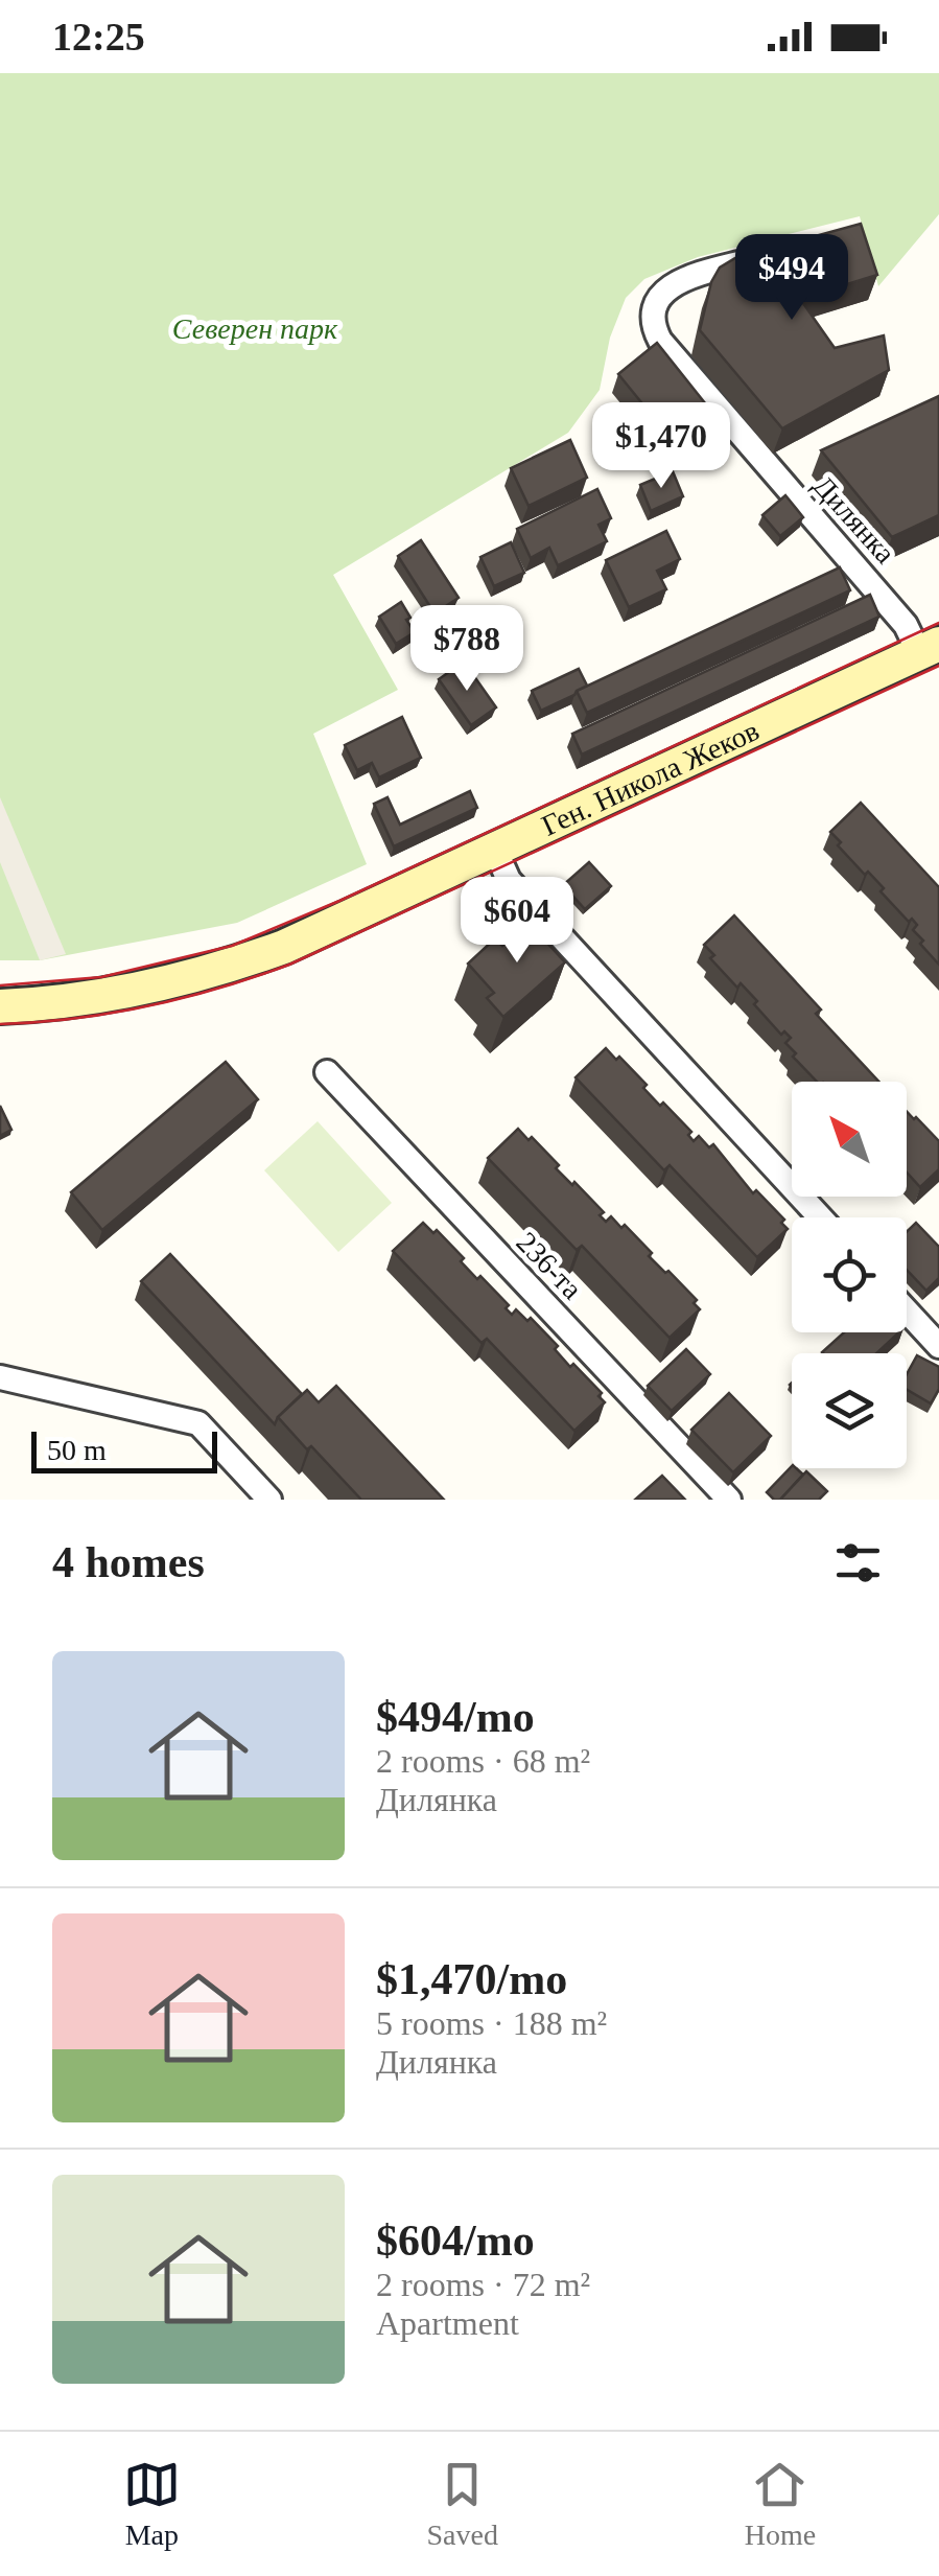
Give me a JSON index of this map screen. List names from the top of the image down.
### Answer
{
  "streets": {
    "street": ["Дилянка", "Ген. Никола Жеков", "236-та"]
  },
  "crossings": [
    ["Дилянка", "Ген. Никола Жеков"]
  ],
  "parks": ["Северен парк"],
  "scale_bar": "50 m",
  "north": "top left",
  "page": {
    "status": "12:25",
    "price": [
      "$494",
      "$1,470",
      "$788",
      "$604"
    ],
    "scale": "50 m",
    "heading": "4 homes",
    "list": [
      {
        "name": "$494/mo",
        "note": "2 rooms · 68 m² · Дилянка"
      },
      {
        "name": "$1,470/mo",
        "note": "5 rooms · 188 m² · Дилянка"
      },
      {
        "name": "$604/mo",
        "note": "2 rooms · 72 m² · Apartment"
      }
    ],
    "tabs": ["Map", "Saved", "Home"]
  }
}
